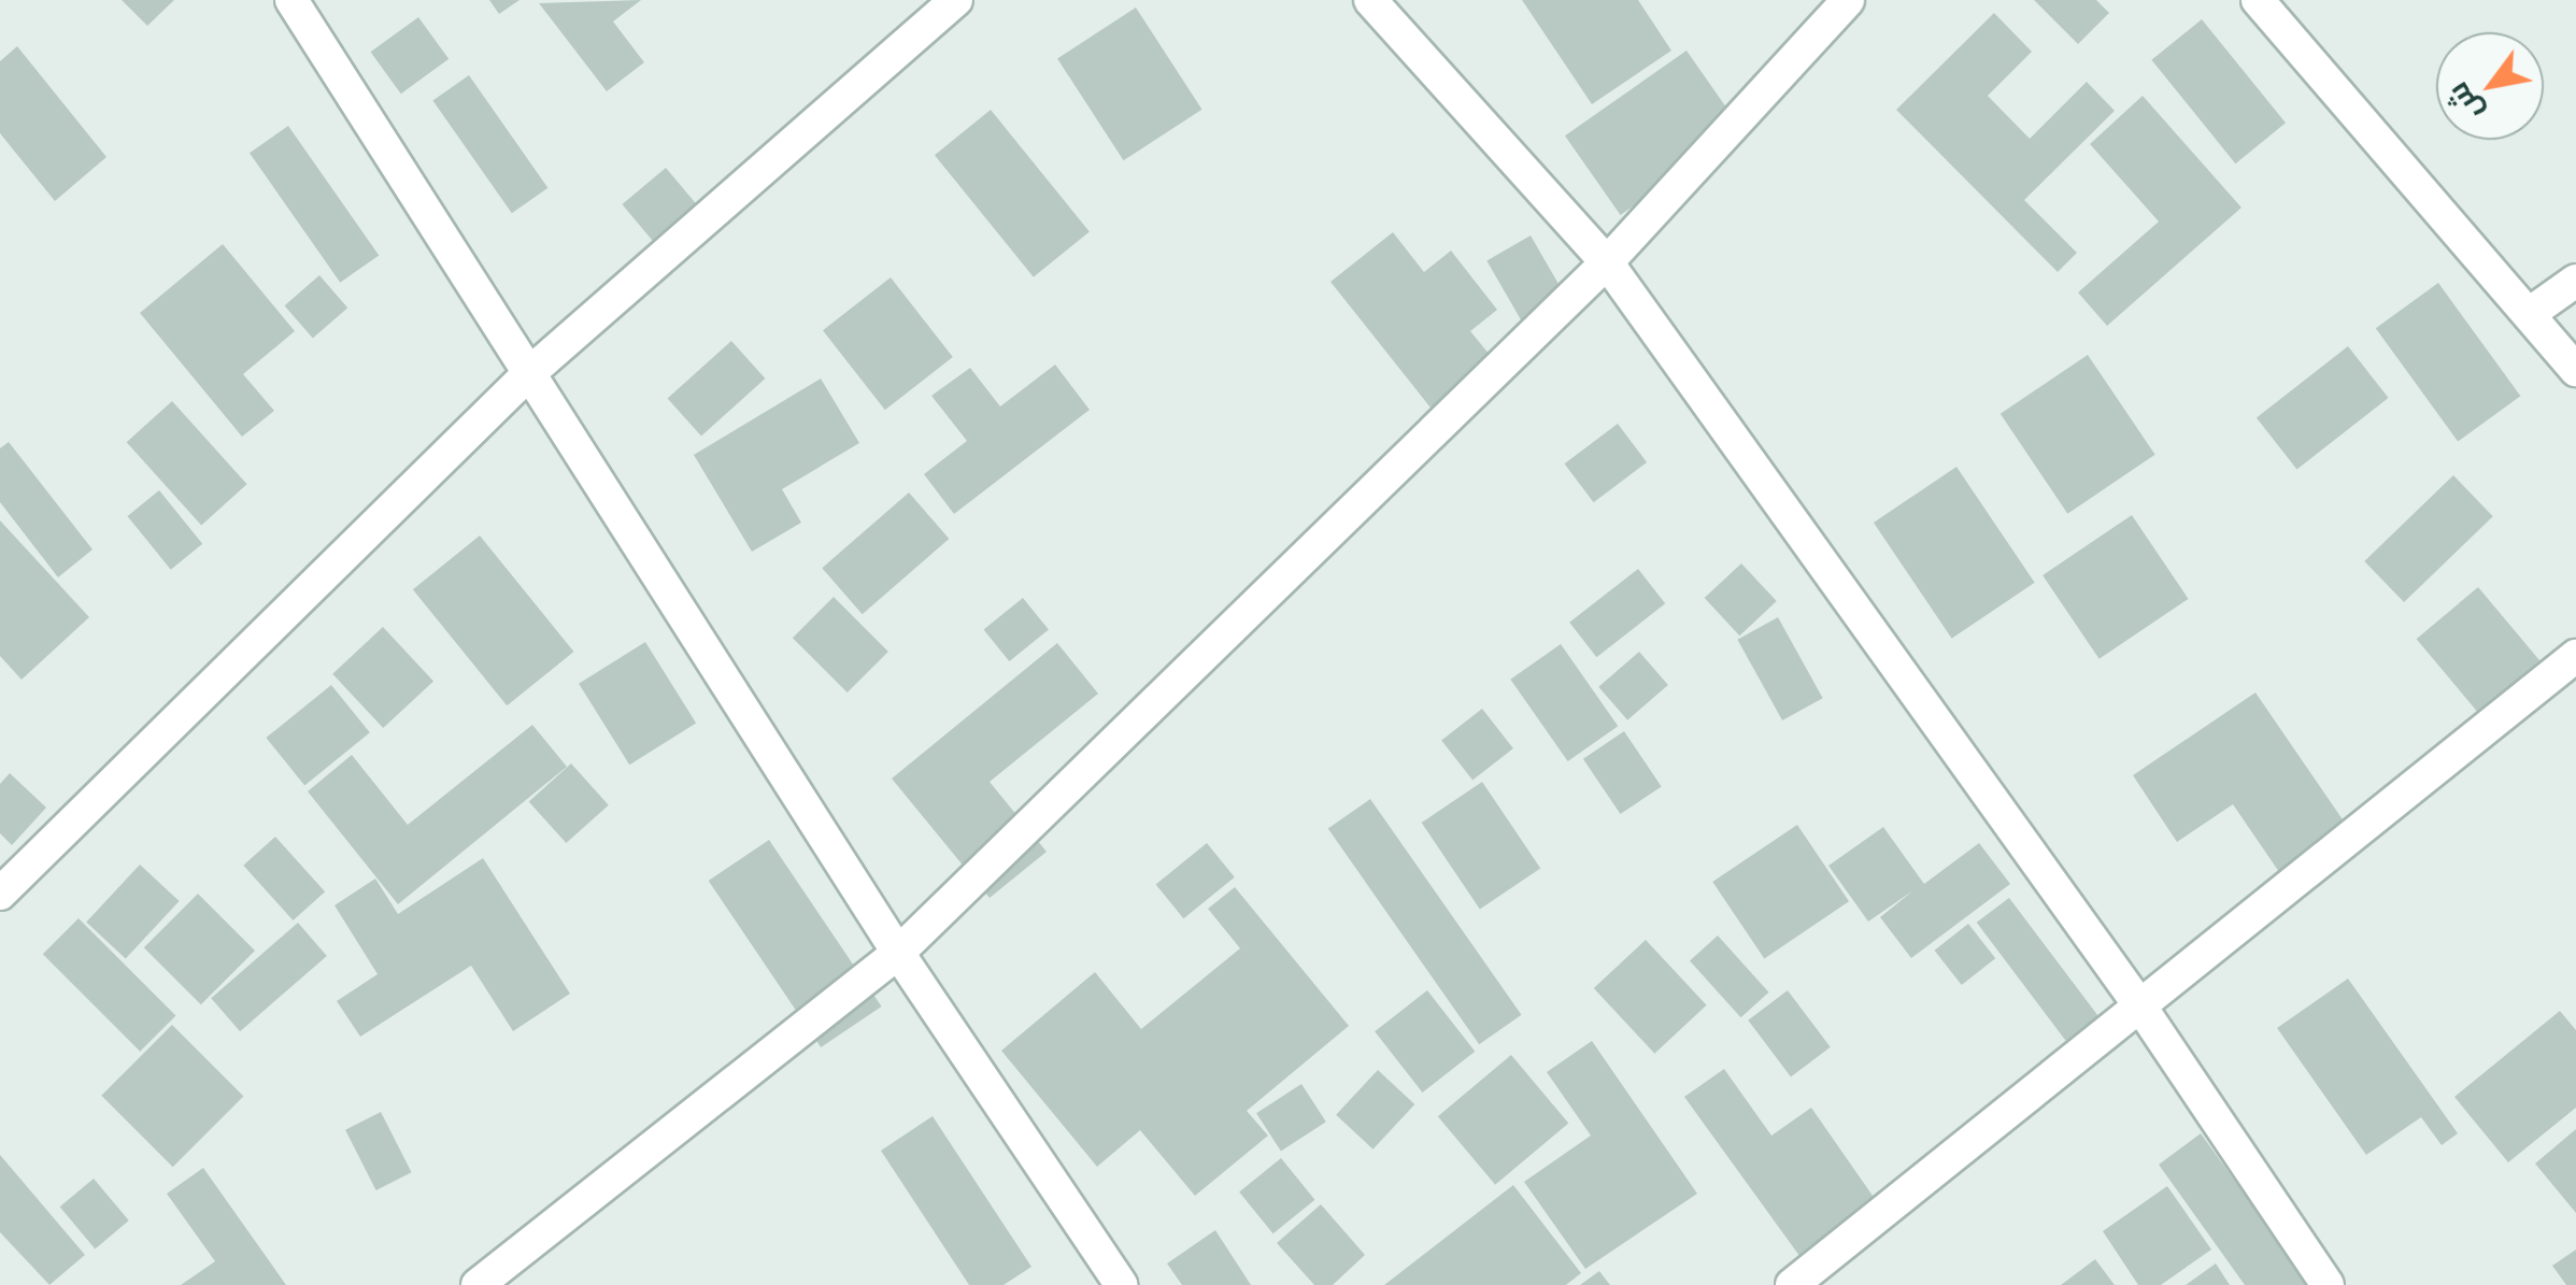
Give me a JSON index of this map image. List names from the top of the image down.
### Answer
{
  "north": "bottom left"
}
